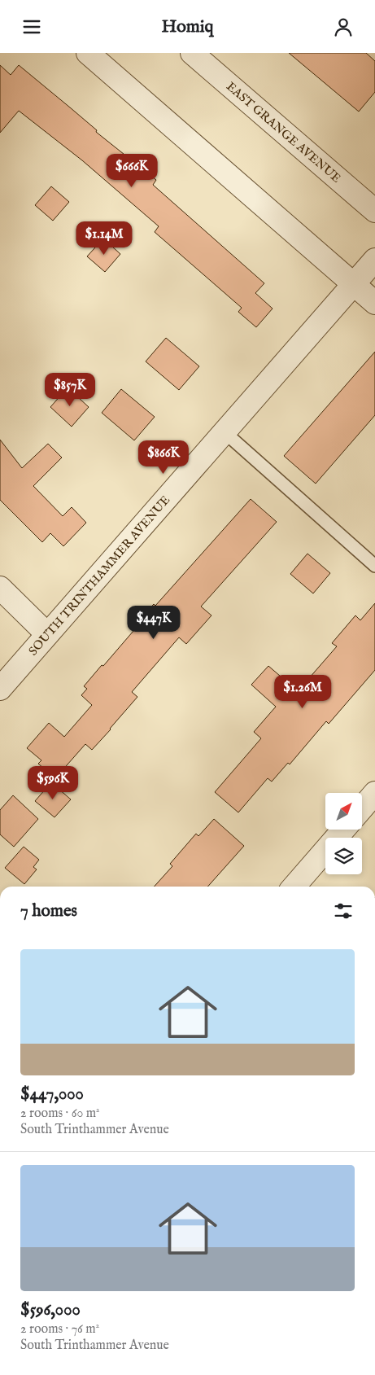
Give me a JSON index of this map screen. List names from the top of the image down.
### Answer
{
  "streets": {
    "street": ["EAST GRANGE AVENUE", "SOUTH TRINTHAMMER AVENUE"]
  },
  "north": "top right",
  "page": {
    "header": "Homiq",
    "price": [
      "$666K",
      "$1.14M",
      "$857K",
      "$866K",
      "$447K",
      "$1.26M",
      "$596K"
    ],
    "heading": "7 homes",
    "list": [
      {
        "name": "$447,000",
        "note": "2 rooms · 60 m² · South Trinthammer Avenue"
      },
      {
        "name": "$596,000",
        "note": "2 rooms · 76 m² · South Trinthammer Avenue"
      }
    ]
  }
}
